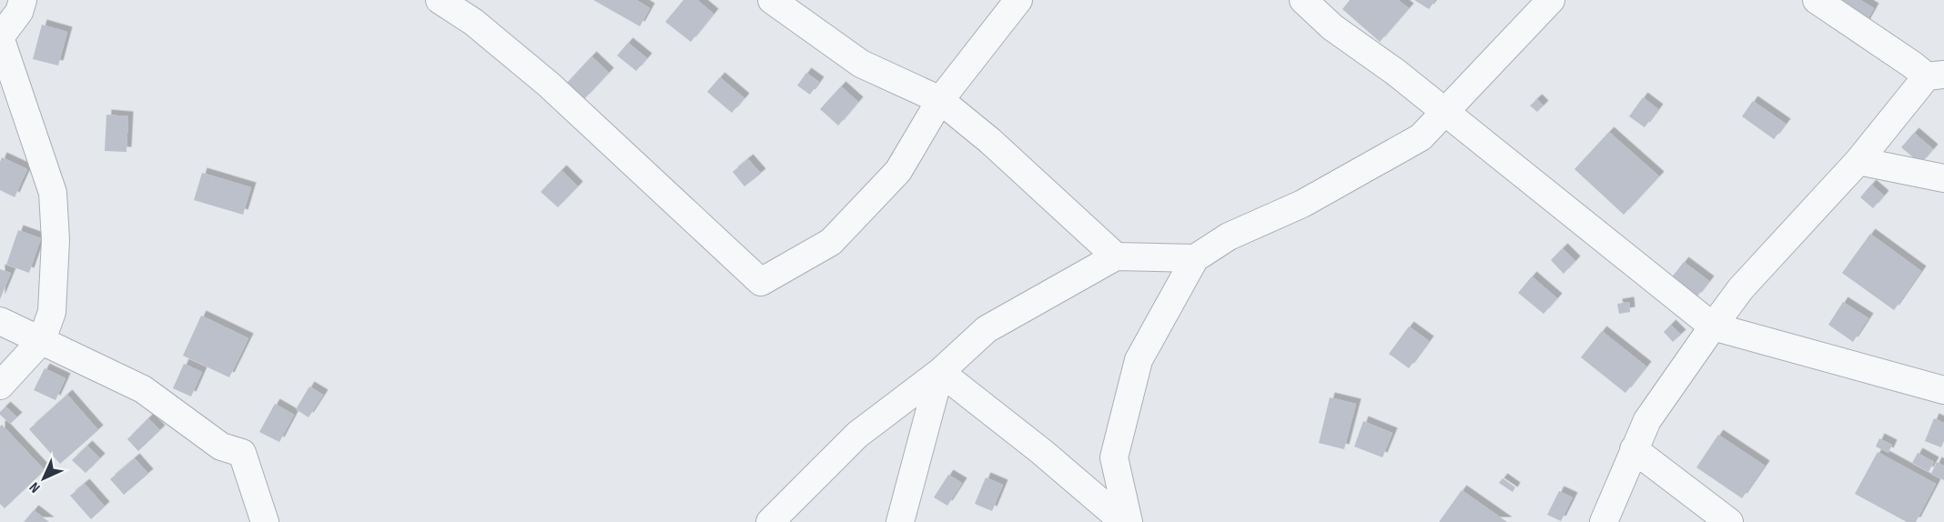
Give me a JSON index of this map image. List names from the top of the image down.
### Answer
{
  "north": "bottom left"
}
